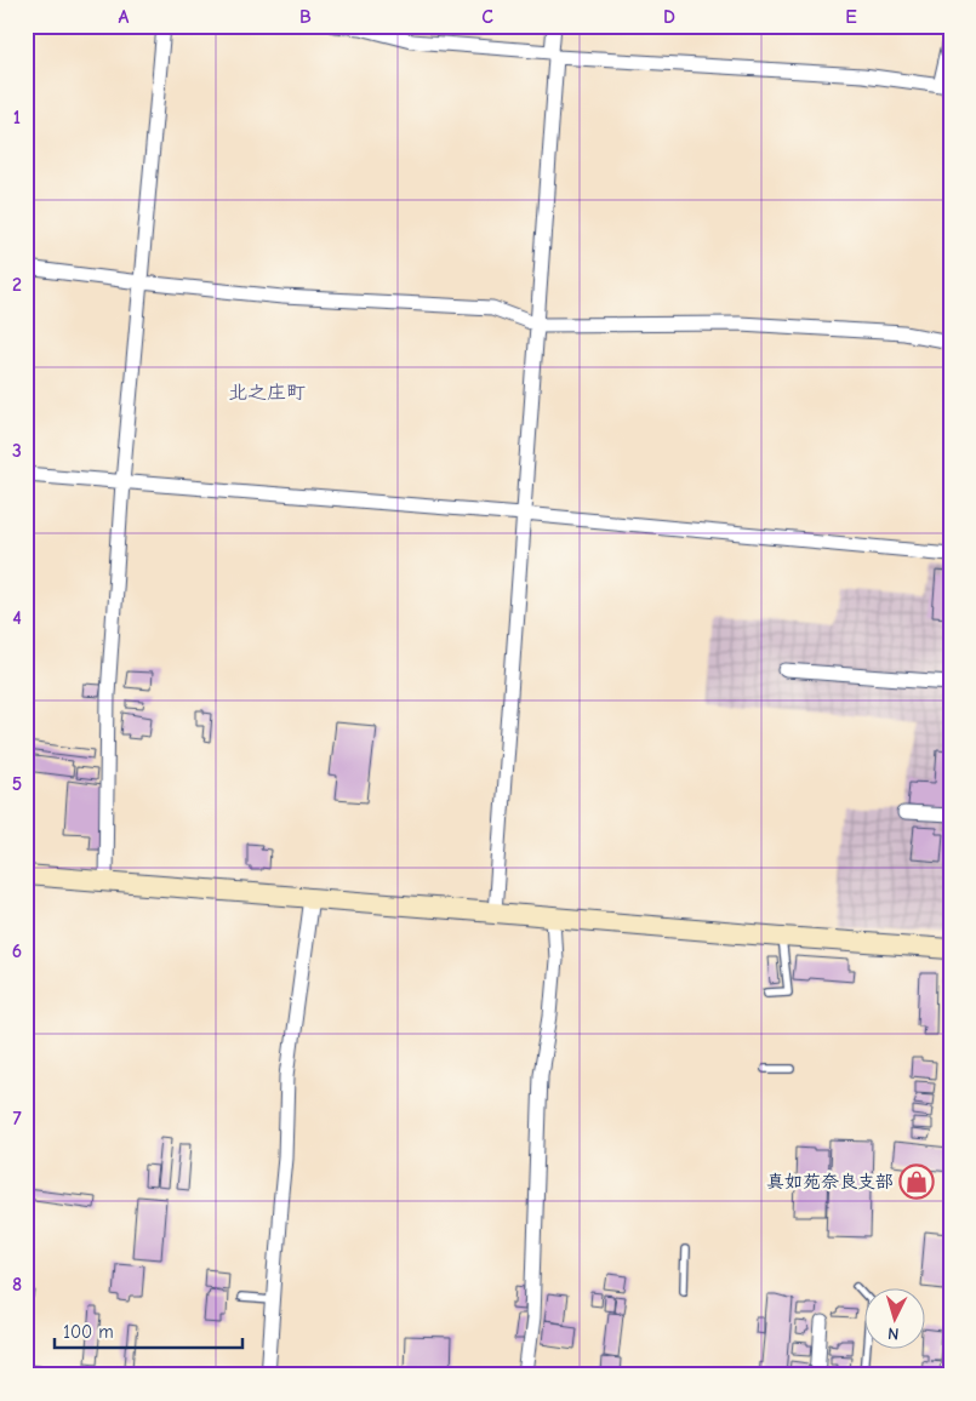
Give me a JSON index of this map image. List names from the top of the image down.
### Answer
{
  "districts": ["北之庄町"],
  "places": {
    "shop": ["真如苑奈良支部"]
  },
  "scale_bar": "100 m",
  "north": "bottom",
  "grid": {
    "columns": [
      "A",
      "B",
      "C",
      "D",
      "E"
    ],
    "rows": [
      "1",
      "2",
      "3",
      "4",
      "5",
      "6",
      "7",
      "8"
    ]
  }
}
